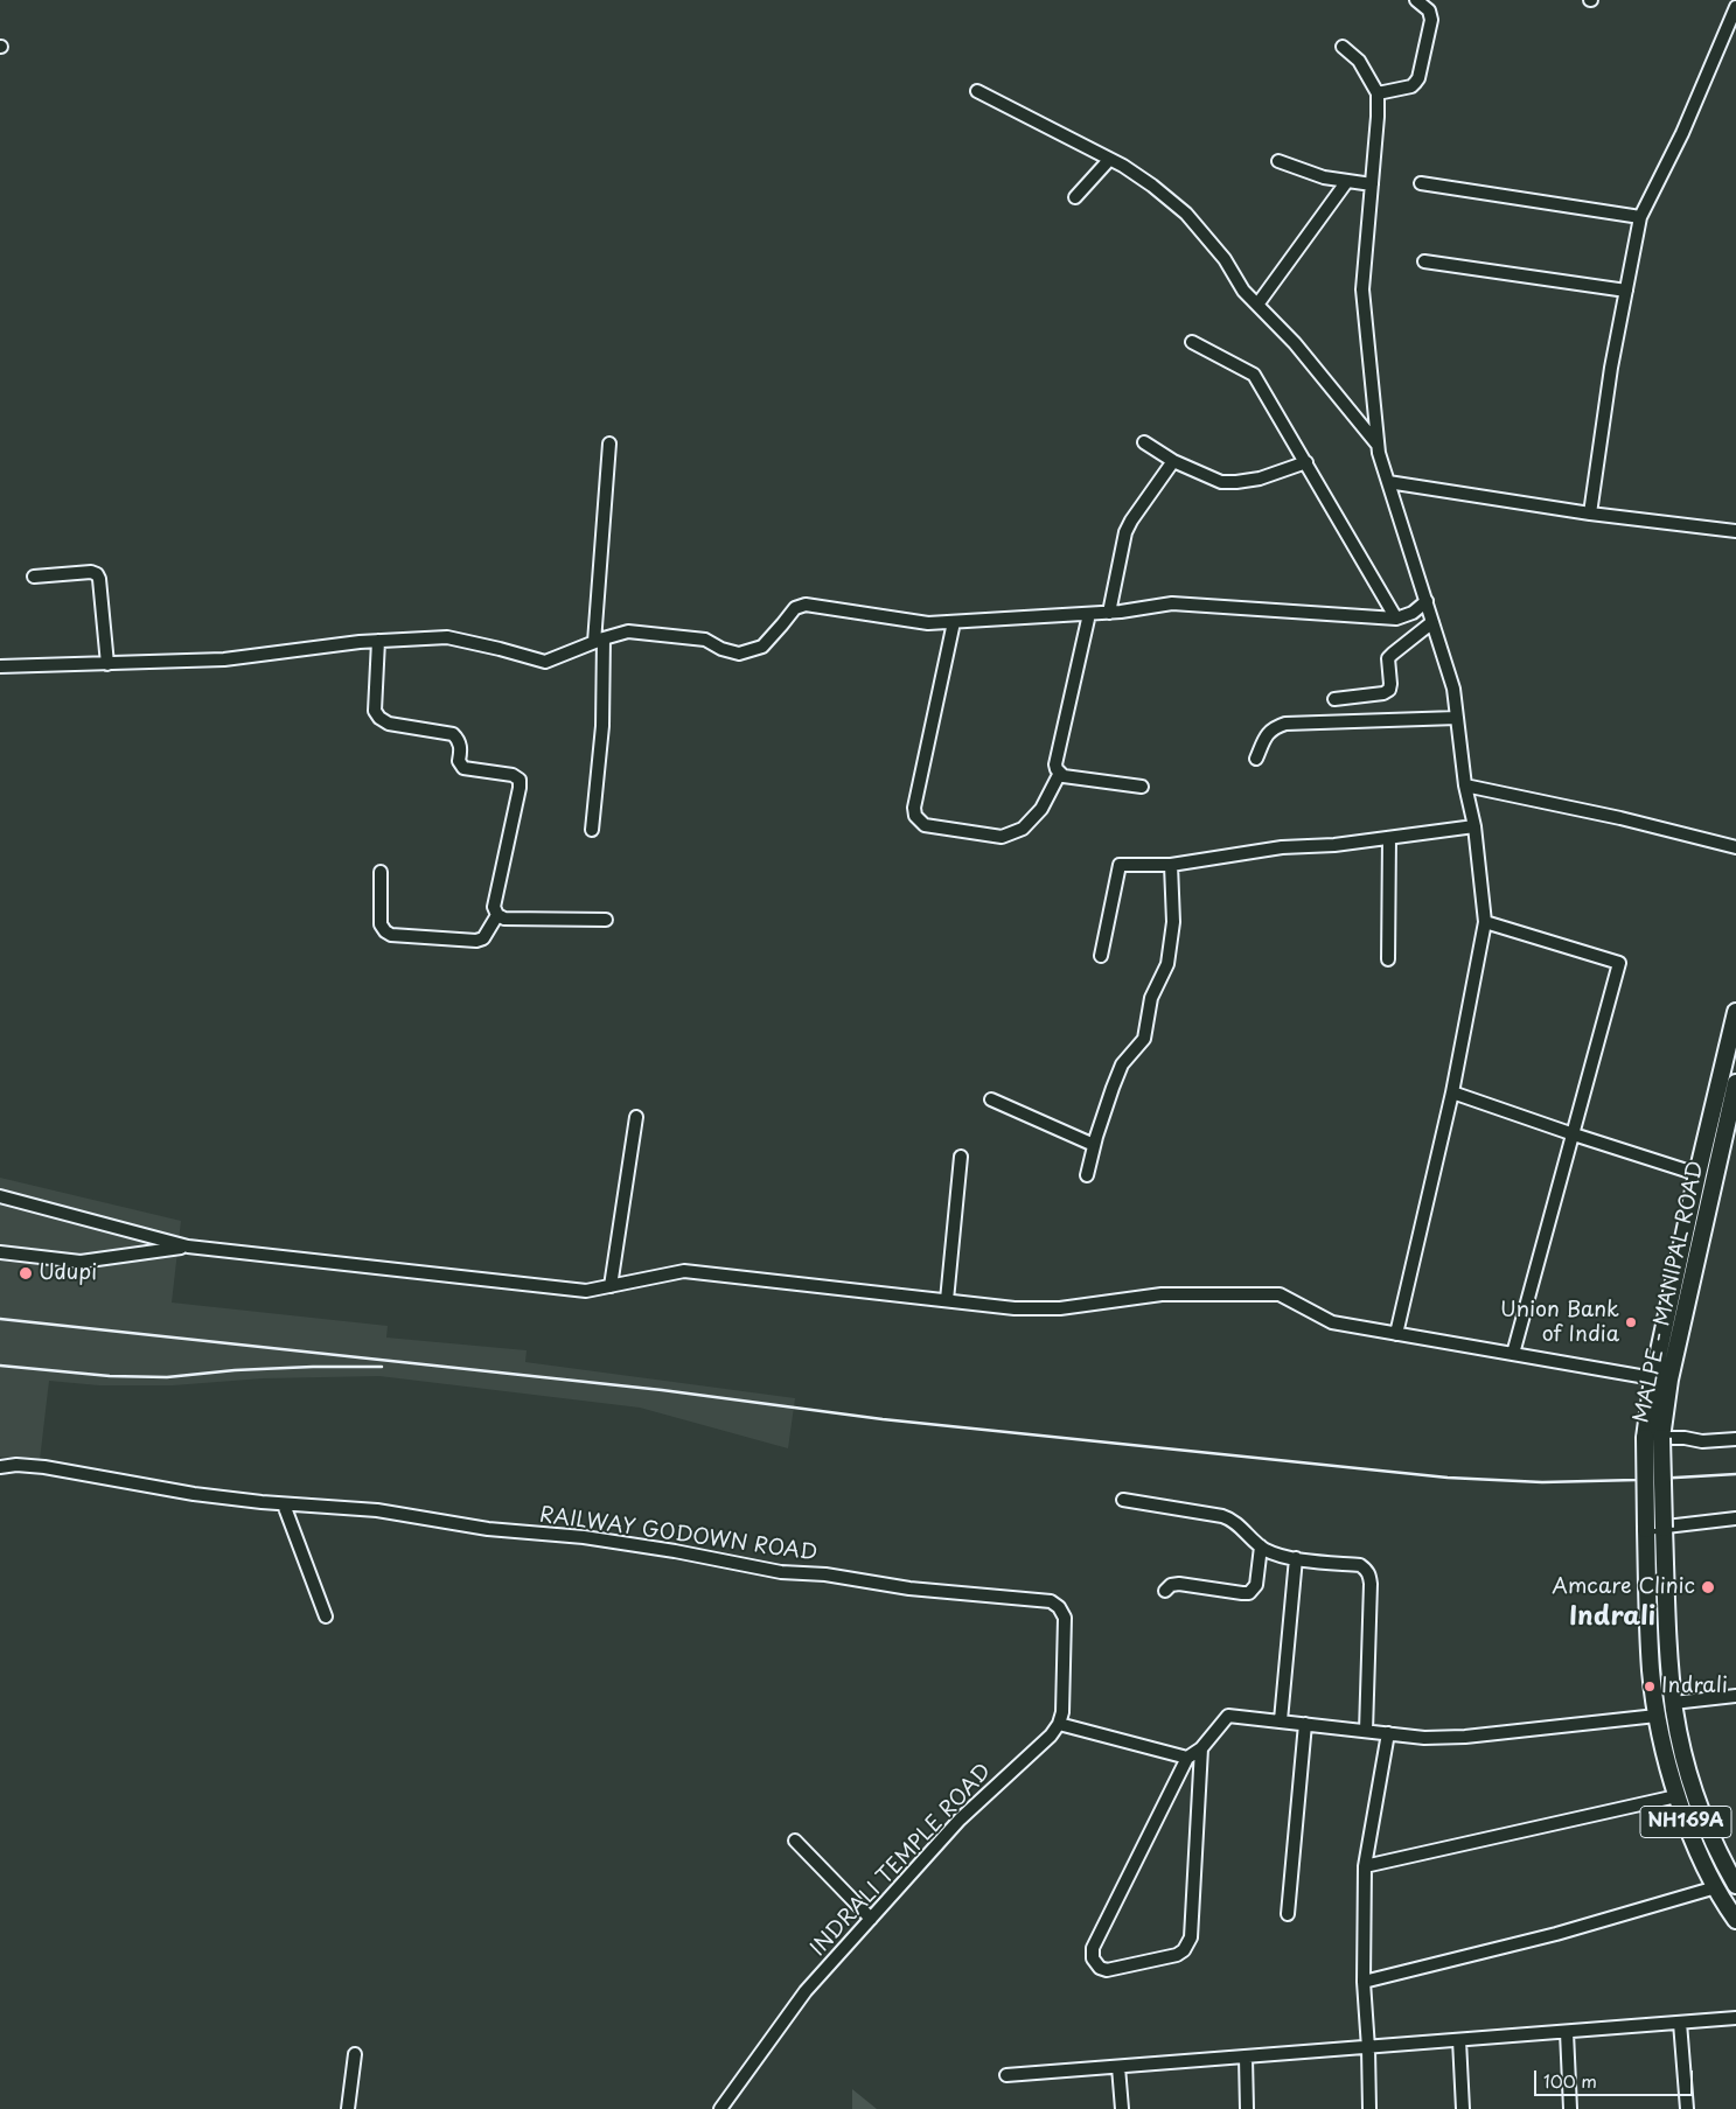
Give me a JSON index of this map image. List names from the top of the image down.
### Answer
{
  "streets": {
    "highway": ["MALPE - MANIPAL ROAD", "NH169A"],
    "street": ["RAILWAY GODOWN ROAD", "INDRALI TEMPLE ROAD"]
  },
  "crossings": [
    ["MALPE - MANIPAL ROAD", "NH169A"],
    ["RAILWAY GODOWN ROAD", "INDRALI TEMPLE ROAD"]
  ],
  "districts": ["Indrali"],
  "places": [
    "Udupi",
    "Union Bank of India",
    "Amcare Clinic",
    "Indrali"
  ],
  "scale_bar": "100 m"
}
